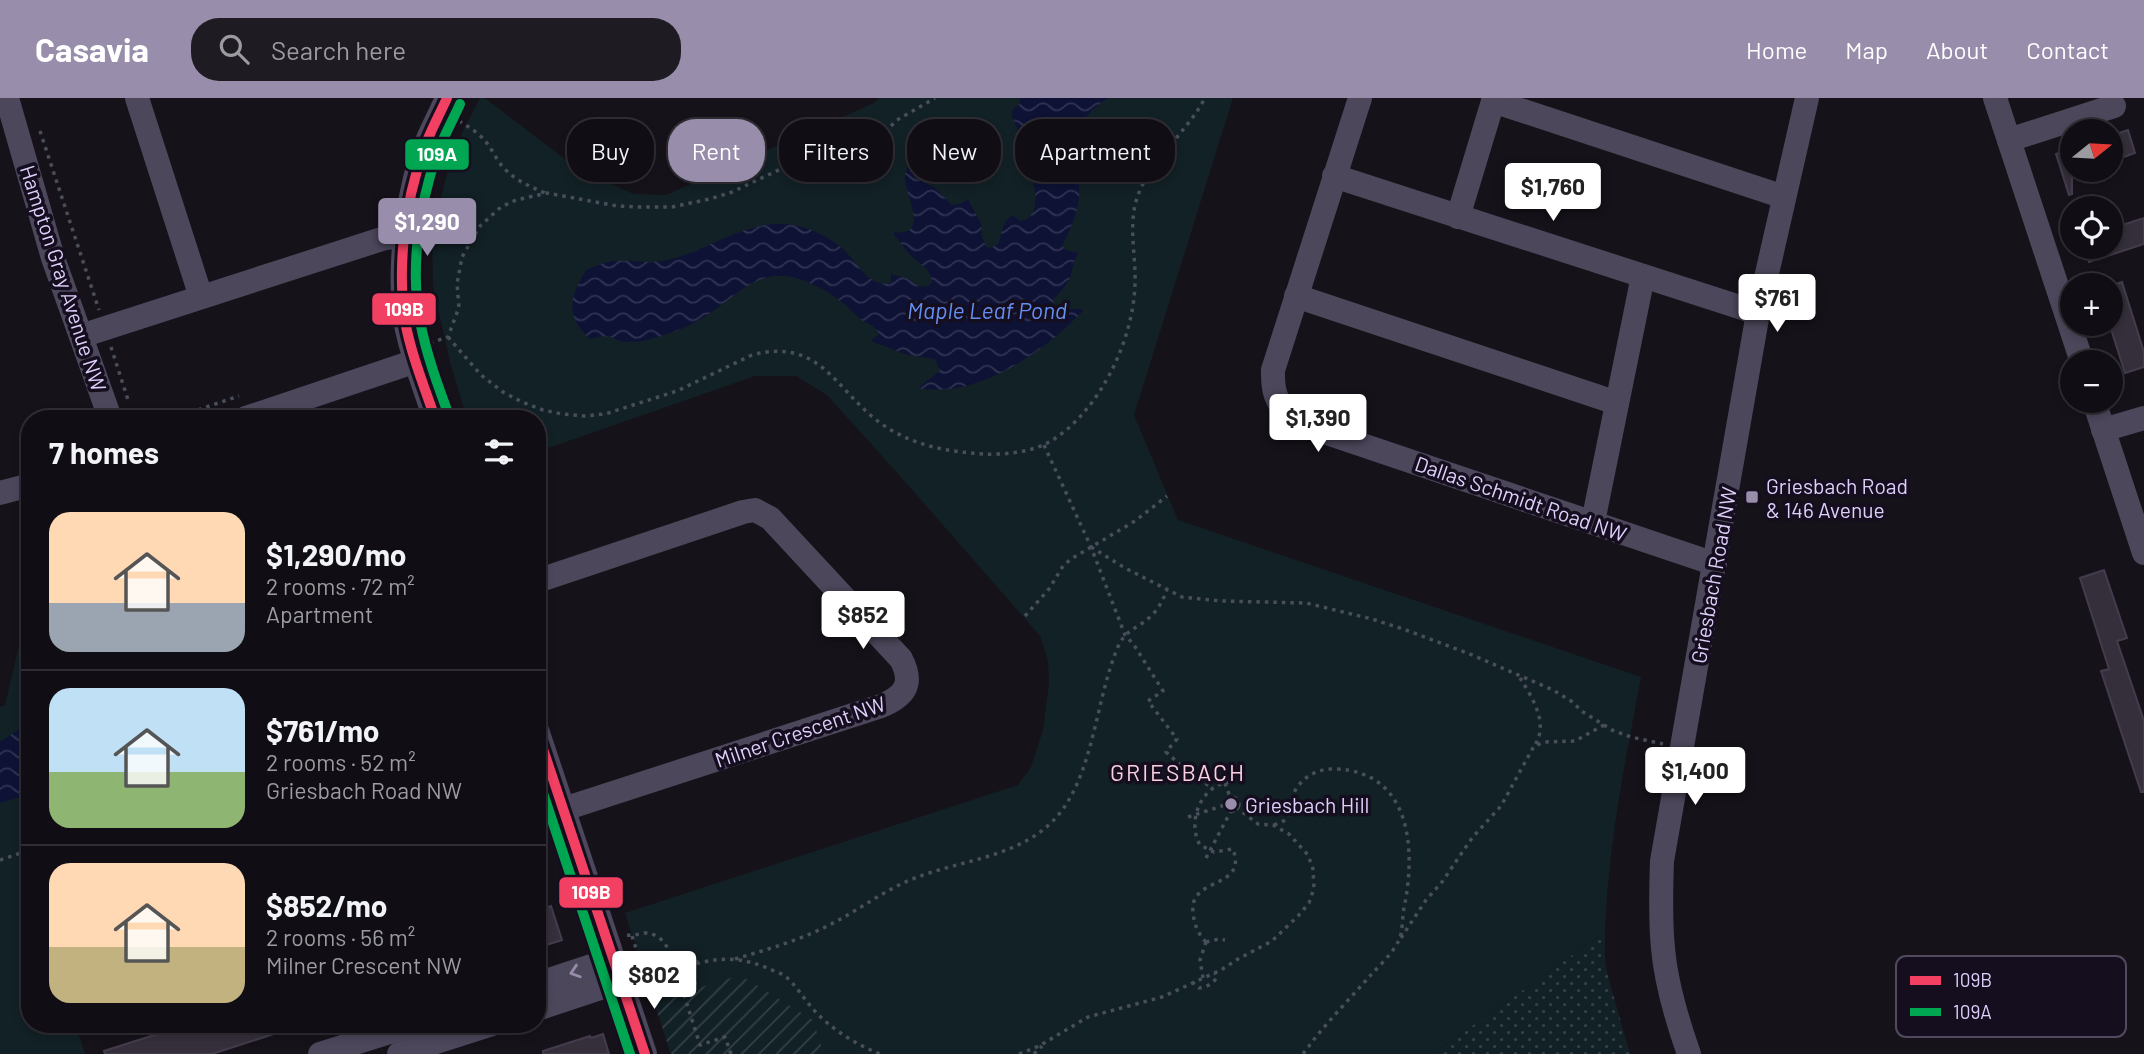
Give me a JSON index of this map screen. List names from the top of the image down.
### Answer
{
  "streets": {
    "street": [
      "Hampton Gray Avenue NW",
      "Dallas Schmidt Road NW",
      "Griesbach Road NW",
      "Milner Crescent NW"
    ]
  },
  "crossings": [
    ["Dallas Schmidt Road NW", "Griesbach Road NW"]
  ],
  "districts": ["GRIESBACH"],
  "water": ["Maple Leaf Pond"],
  "places": {
    "transit": ["Griesbach Road & 146 Avenue"],
    "other": ["Griesbach Hill"]
  },
  "lines": ["transit line 109B", "transit line 109A"],
  "legend": ["109B", "109A"],
  "north": "right",
  "page": {
    "header": "Casavia",
    "search": "Search here",
    "nav": [
      "Home",
      "Map",
      "About",
      "Contact"
    ],
    "map_buttons": ["+", "−"],
    "chip": [
      "Buy",
      "Rent",
      "Filters",
      "New",
      "Apartment"
    ],
    "price": [
      "$1,760",
      "$1,290",
      "$761",
      "$1,390",
      "$852",
      "$1,400",
      "$802"
    ],
    "heading": "7 homes",
    "list": [
      {
        "name": "$1,290/mo",
        "note": "2 rooms · 72 m² · Apartment"
      },
      {
        "name": "$761/mo",
        "note": "2 rooms · 52 m² · Griesbach Road NW"
      },
      {
        "name": "$852/mo",
        "note": "2 rooms · 56 m² · Milner Crescent NW"
      }
    ]
  }
}
